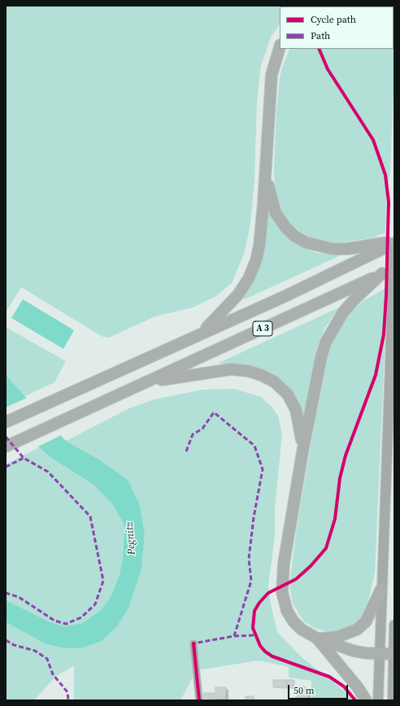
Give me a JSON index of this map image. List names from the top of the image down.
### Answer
{
  "streets": {
    "highway": ["A 3"]
  },
  "water": ["Pegnitz"],
  "legend": ["Cycle path", "Path"],
  "scale_bar": "50 m"
}
